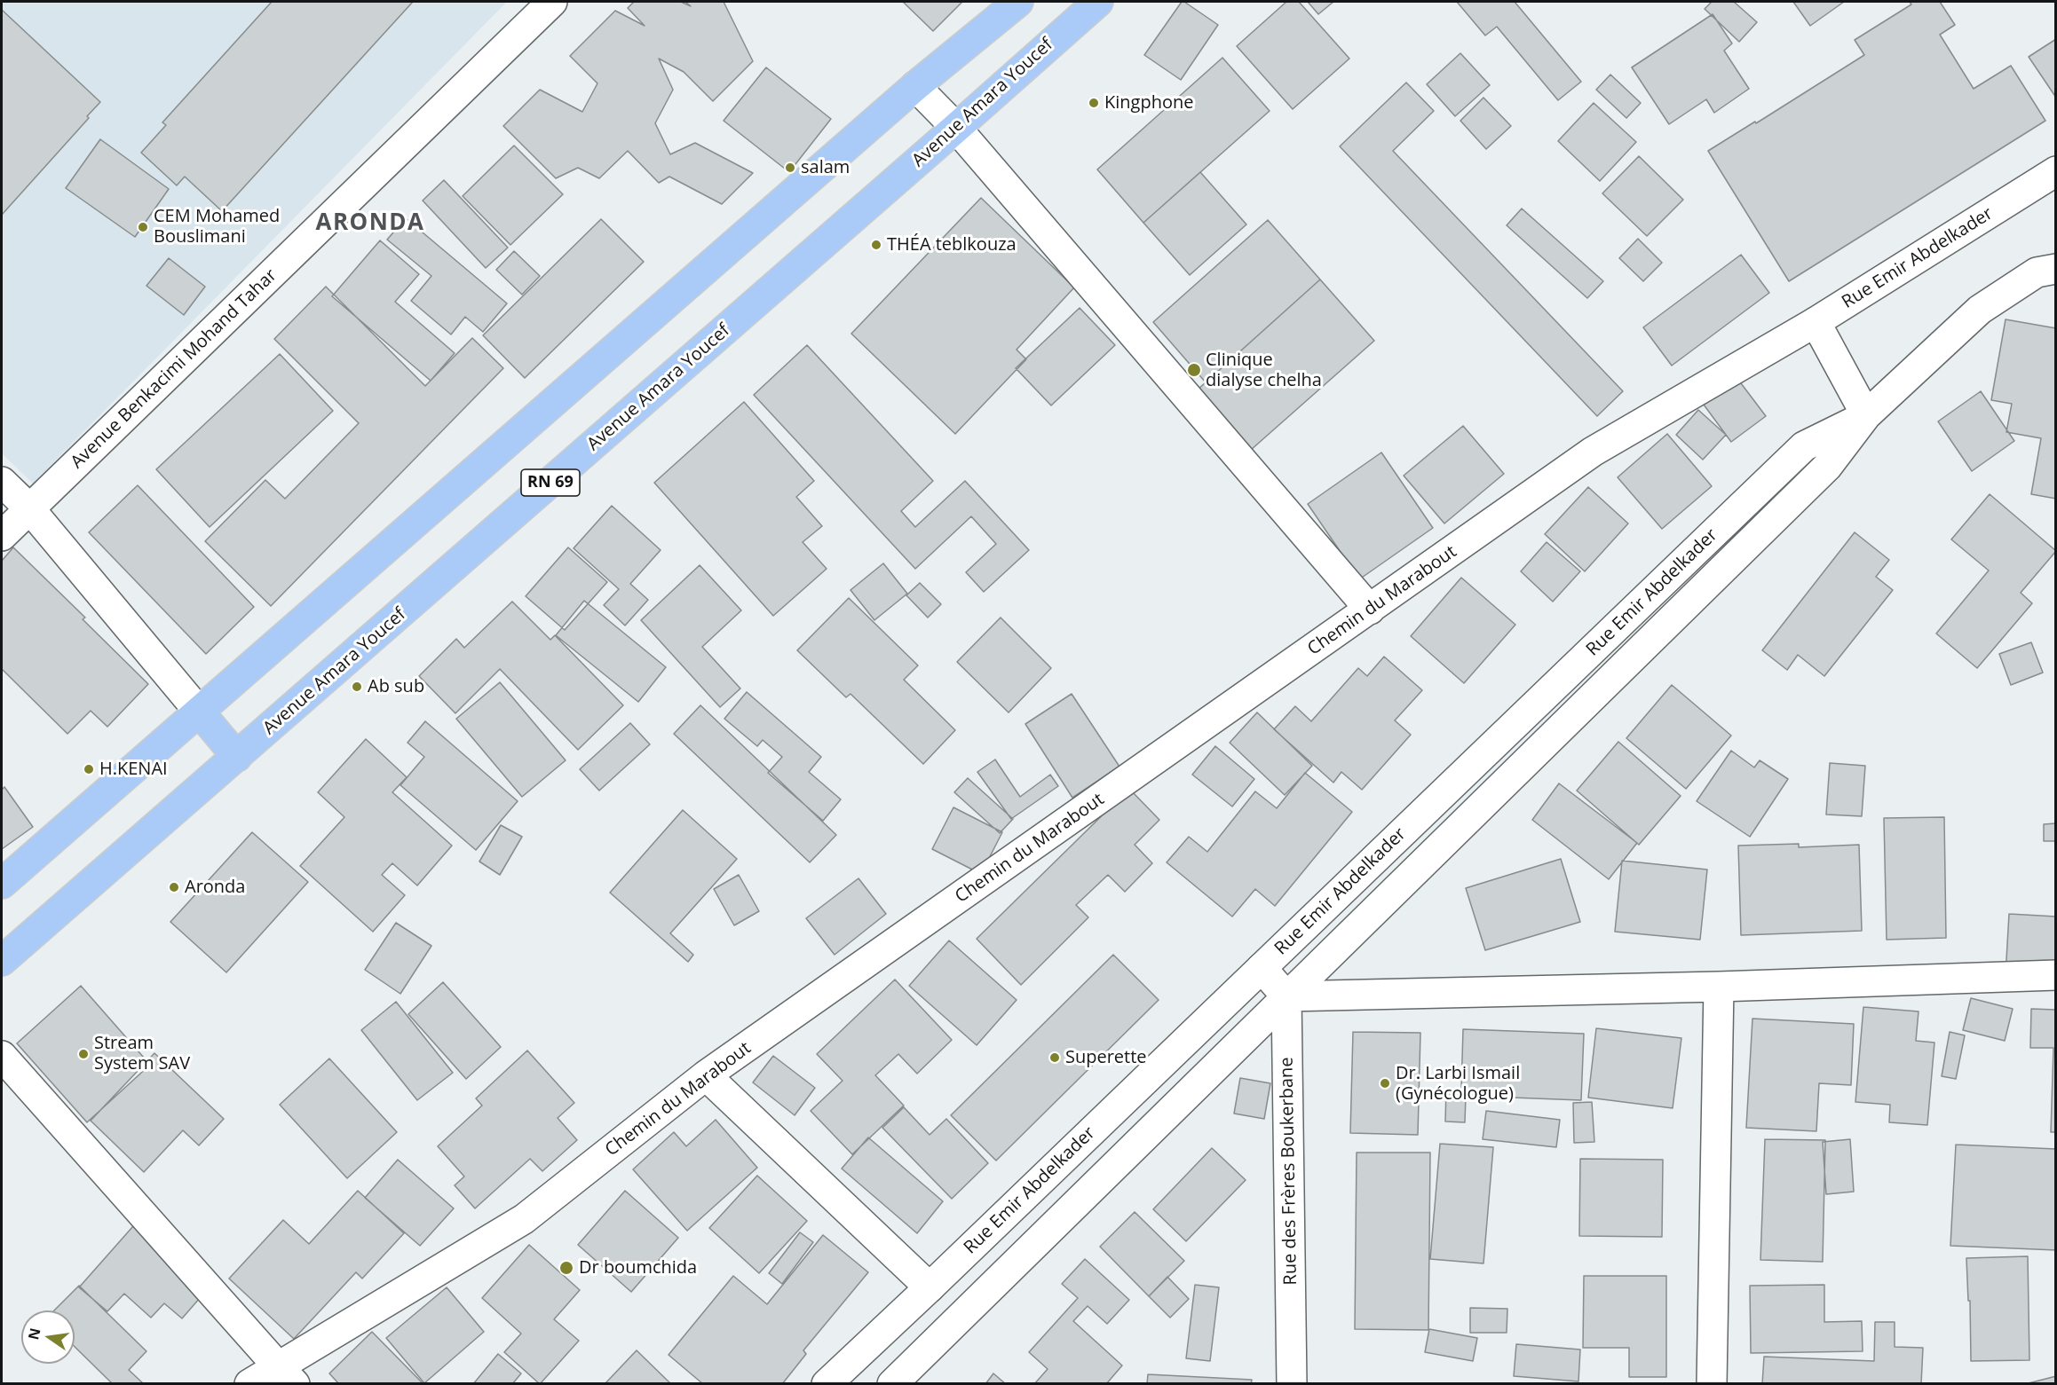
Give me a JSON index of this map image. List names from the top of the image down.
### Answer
{
  "streets": {
    "main road": ["Avenue Amara Youcef", "RN 69"],
    "street": [
      "Rue Emir Abdelkader",
      "Avenue Benkacimi Mohand Tahar",
      "Chemin du Marabout",
      "Rue des Frères Boukerbane"
    ]
  },
  "crossings": [
    ["Rue Emir Abdelkader", "Chemin du Marabout"],
    ["Rue Emir Abdelkader", "Rue des Frères Boukerbane"]
  ],
  "districts": ["ARONDA"],
  "places": [
    "Kingphone",
    "salam",
    "CEM Mohamed Bouslimani",
    "THÉA teblkouza",
    "Clinique dialyse chelha",
    "Ab sub",
    "H.KENAI",
    "Aronda",
    "Stream System SAV",
    "Superette",
    "Dr. Larbi Ismail (Gynécologue)",
    "Dr boumchida"
  ],
  "north": "left"
}
